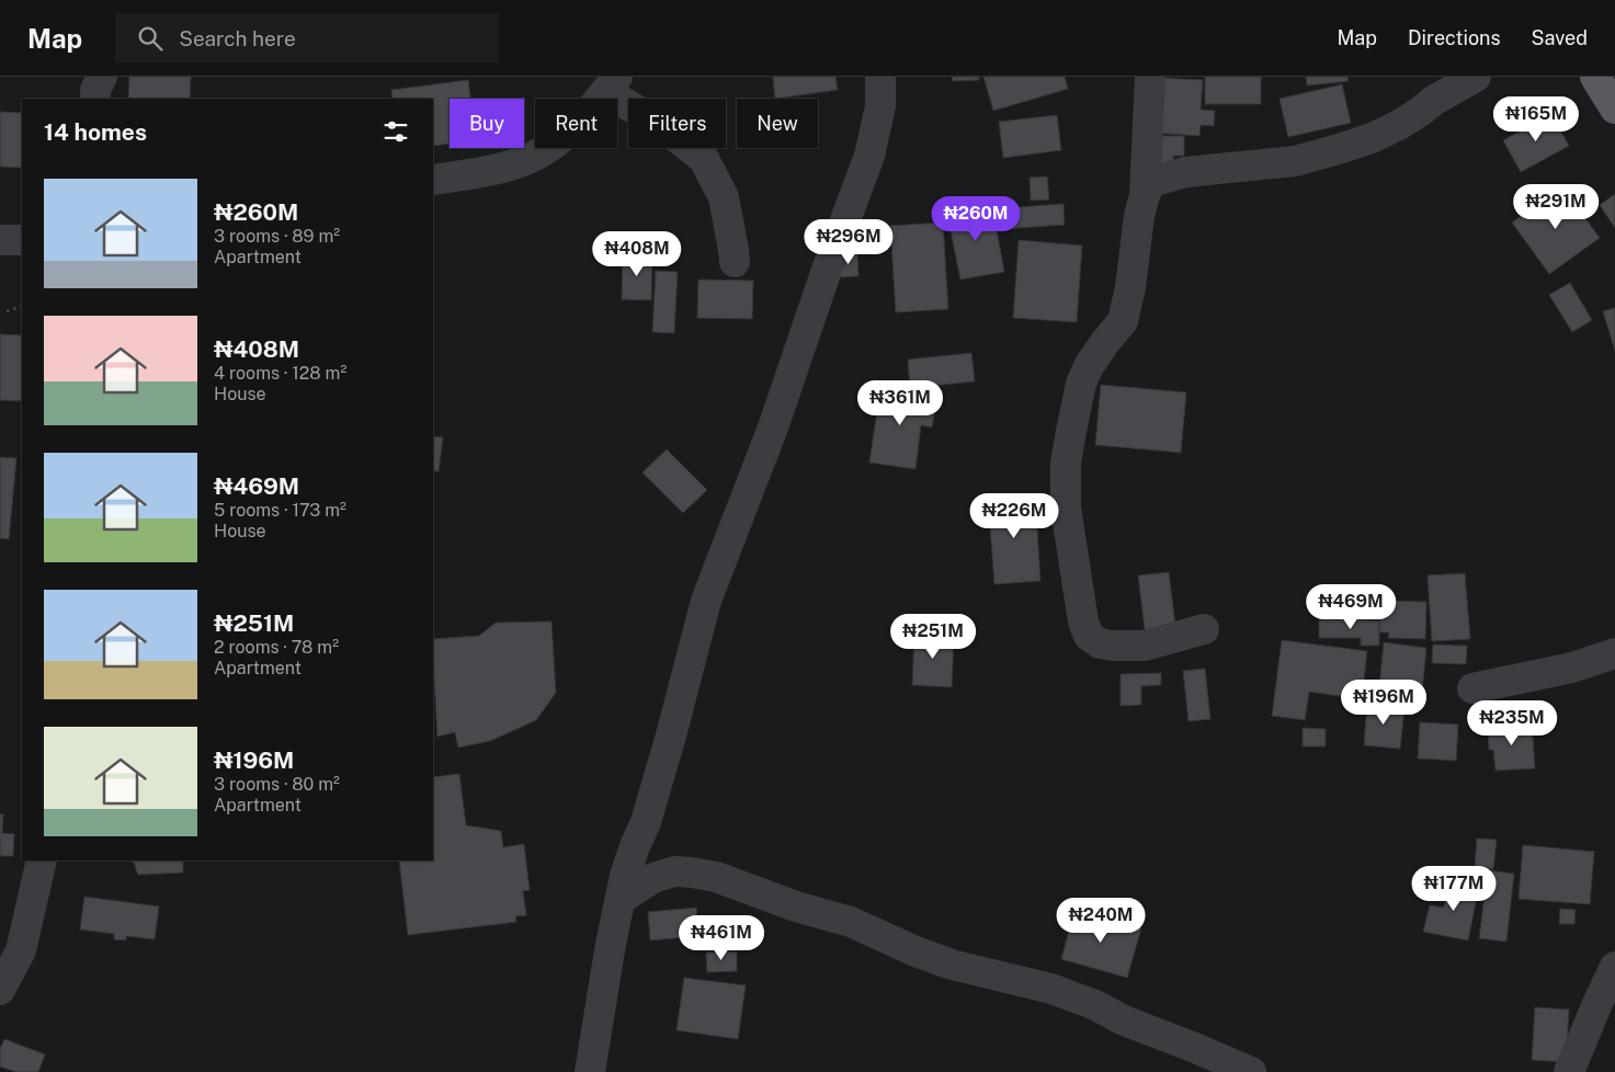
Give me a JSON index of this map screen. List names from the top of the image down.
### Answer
{
  "page": {
    "header": "Map",
    "search": "Search here",
    "nav": ["Map", "Directions", "Saved"],
    "price": [
      "₦165M",
      "₦291M",
      "₦260M",
      "₦296M",
      "₦408M",
      "₦361M",
      "₦226M",
      "₦469M",
      "₦251M",
      "₦196M",
      "₦235M",
      "₦177M",
      "₦240M",
      "₦461M"
    ],
    "chip": [
      "Buy",
      "Rent",
      "Filters",
      "New"
    ],
    "heading": "14 homes",
    "list": [
      {
        "name": "₦260M",
        "note": "3 rooms · 89 m² · Apartment"
      },
      {
        "name": "₦408M",
        "note": "4 rooms · 128 m² · House"
      },
      {
        "name": "₦469M",
        "note": "5 rooms · 173 m² · House"
      },
      {
        "name": "₦251M",
        "note": "2 rooms · 78 m² · Apartment"
      },
      {
        "name": "₦196M",
        "note": "3 rooms · 80 m² · Apartment"
      }
    ]
  }
}
